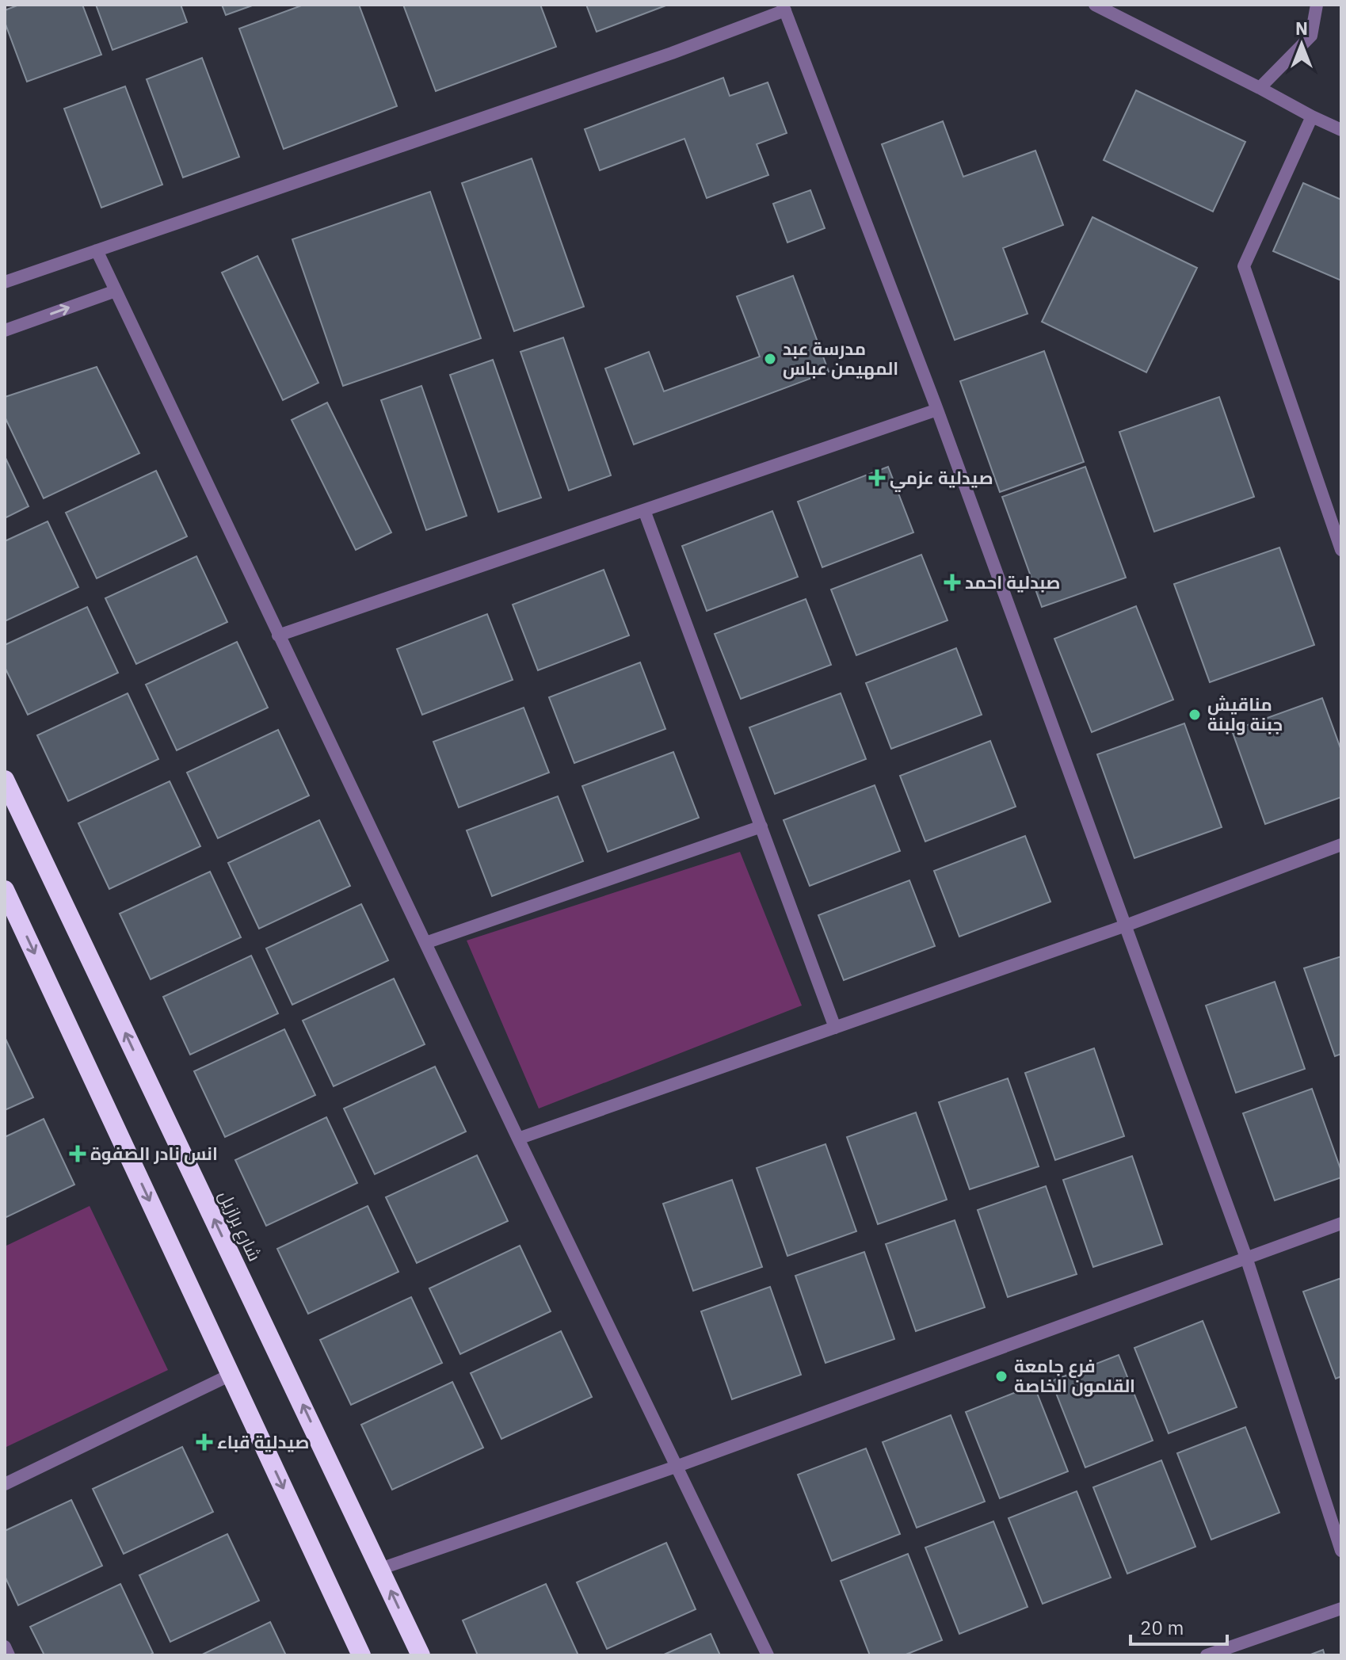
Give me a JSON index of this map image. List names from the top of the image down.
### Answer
{
  "streets": {
    "highway": ["شارع برازيل"]
  },
  "places": {
    "other": ["مدرسة عبد المهيمن عباس", "مناقيش جبنة ولبنة", "فرع جامعة القلمون الخاصة"],
    "health": [
      "صيدلية عزمي",
      "صبدلية احمد",
      "انس نادر الصفوة",
      "صيدلية قباء"
    ]
  },
  "scale_bar": "20 m",
  "north": "top"
}
